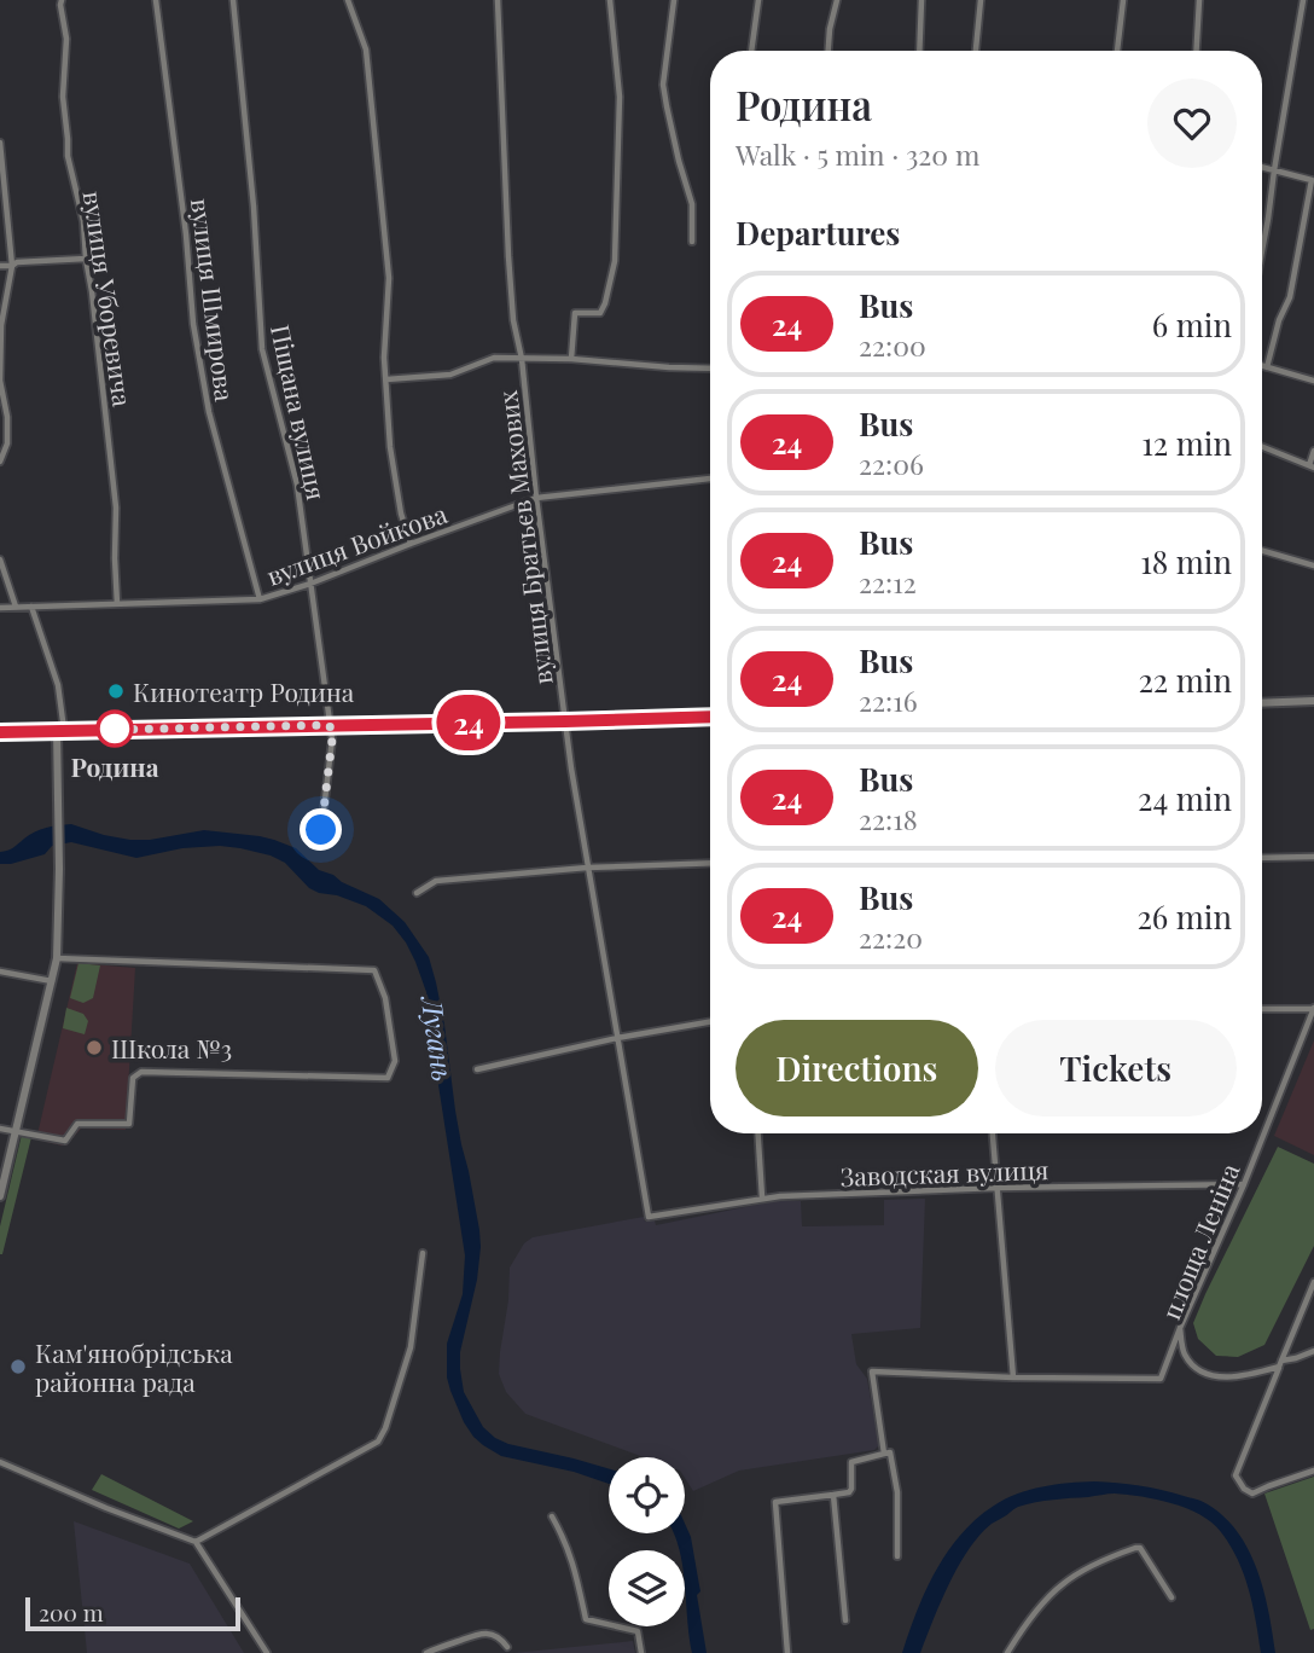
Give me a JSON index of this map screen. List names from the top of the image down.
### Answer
{
  "streets": {
    "street": [
      "вулиця Уборевича",
      "вулиця Шмирова",
      "Піщана вулиця",
      "вулиця Братьєв Махових",
      "вулиця Войкова",
      "Заводская вулиця",
      "площа Леніна"
    ]
  },
  "crossings": [
    ["вулиця Уборевича", "вулиця Войкова"],
    ["вулиця Шмирова", "вулиця Войкова"],
    ["Піщана вулиця", "вулиця Войкова"],
    ["вулиця Братьєв Махових", "вулиця Войкова"],
    ["вулиця Братьєв Махових", "Заводская вулиця"],
    ["Заводская вулиця", "площа Леніна"]
  ],
  "water": ["Лугань"],
  "places": [
    "Кинотеатр Родина",
    "Родина",
    "Школа №3",
    "Кам'янобрідська районна рада"
  ],
  "lines": ["bus line 24"],
  "scale_bar": "200 m",
  "page": {
    "on_map": "24",
    "heading": [
      ["Родина", "Walk · 5 min · 320 m"],
      "Departures"
    ],
    "list": [
      {
        "mark": "24",
        "name": "Bus",
        "note": "22:00",
        "value": "6 min"
      },
      {
        "mark": "24",
        "name": "Bus",
        "note": "22:06",
        "value": "12 min"
      },
      {
        "mark": "24",
        "name": "Bus",
        "note": "22:12",
        "value": "18 min"
      },
      {
        "mark": "24",
        "name": "Bus",
        "note": "22:16",
        "value": "22 min"
      },
      {
        "mark": "24",
        "name": "Bus",
        "note": "22:18",
        "value": "24 min"
      },
      {
        "mark": "24",
        "name": "Bus",
        "note": "22:20",
        "value": "26 min"
      }
    ],
    "buttons": ["Directions", "Tickets"],
    "scale": "200 m"
  }
}
